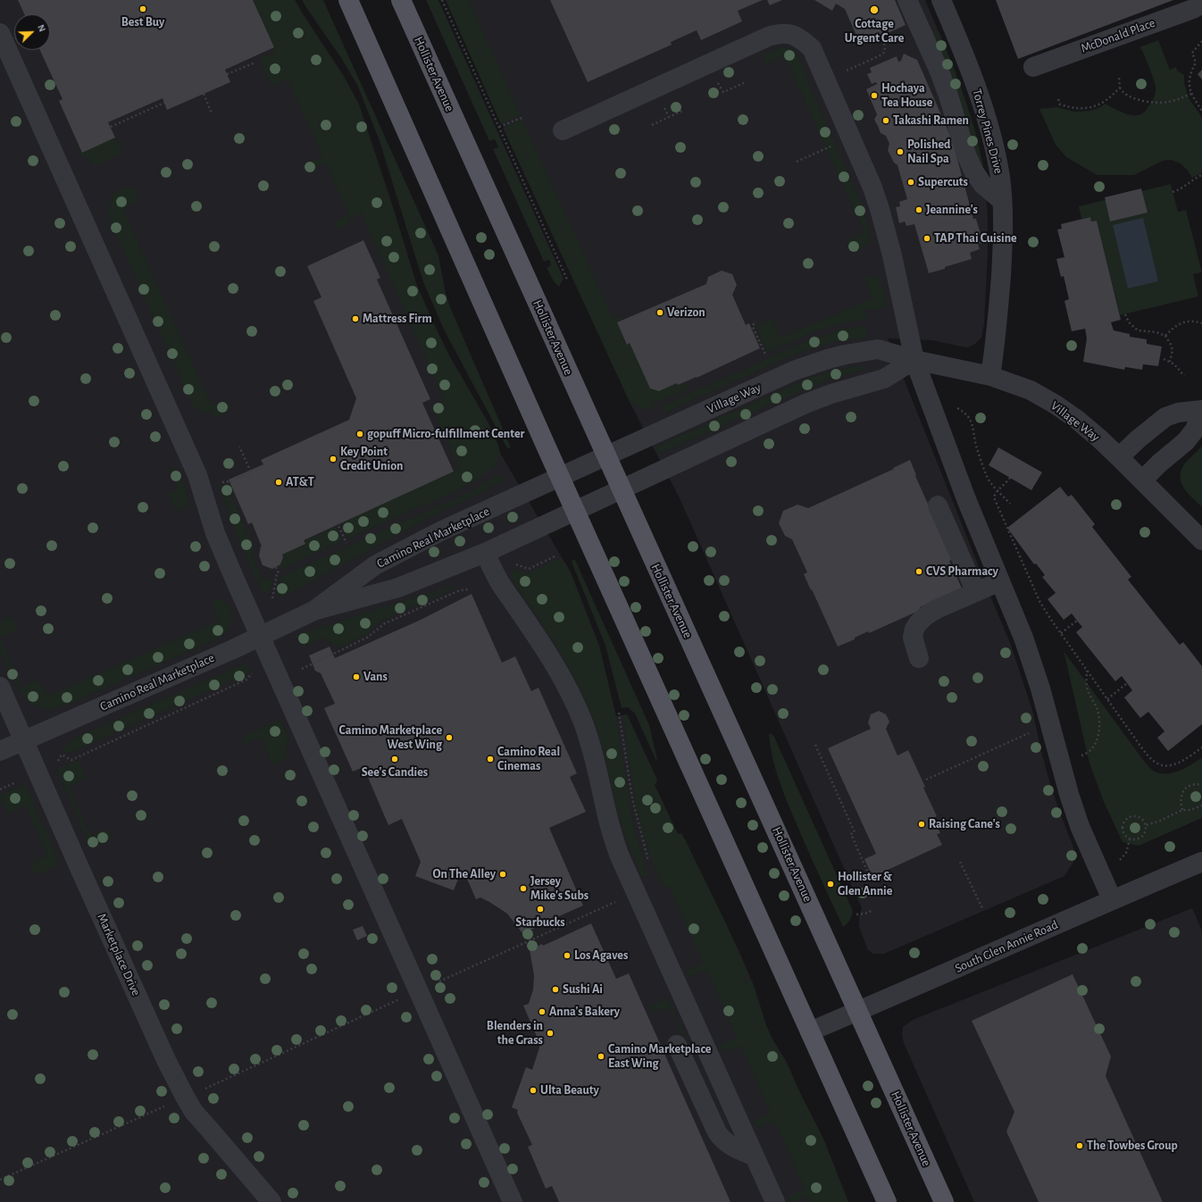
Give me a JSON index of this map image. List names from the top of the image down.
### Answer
{
  "streets": {
    "main road": ["Hollister Avenue"],
    "street": [
      "McDonald Place",
      "Torrey Pines Drive",
      "Village Way",
      "Camino Real Marketplace",
      "South Glen Annie Road",
      "Marketplace Drive"
    ]
  },
  "crossings": [
    ["Hollister Avenue", "Village Way"],
    ["Hollister Avenue", "South Glen Annie Road"],
    ["Torrey Pines Drive", "Village Way"],
    ["Village Way", "Camino Real Marketplace"],
    ["Camino Real Marketplace", "Marketplace Drive"]
  ],
  "places": [
    "Best Buy",
    "Cottage Urgent Care",
    "Hochaya Tea House",
    "Takashi Ramen",
    "Polished Nail Spa",
    "Supercuts",
    "Jeannine's",
    "TAP Thai Cuisine",
    "Verizon",
    "Mattress Firm",
    "gopuff Micro-fulfillment Center",
    "Key Point Credit Union",
    "AT&T",
    "CVS Pharmacy",
    "Vans",
    "Camino Marketplace West Wing",
    "See's Candies",
    "Camino Real Cinemas",
    "Raising Cane's",
    "On The Alley",
    "Hollister & Glen Annie",
    "Jersey Mike's Subs",
    "Starbucks",
    "Los Agaves",
    "Sushi Ai",
    "Anna's Bakery",
    "Blenders in the Grass",
    "Camino Marketplace East Wing",
    "Ulta Beauty",
    "The Towbes Group"
  ],
  "north": "top right"
}
